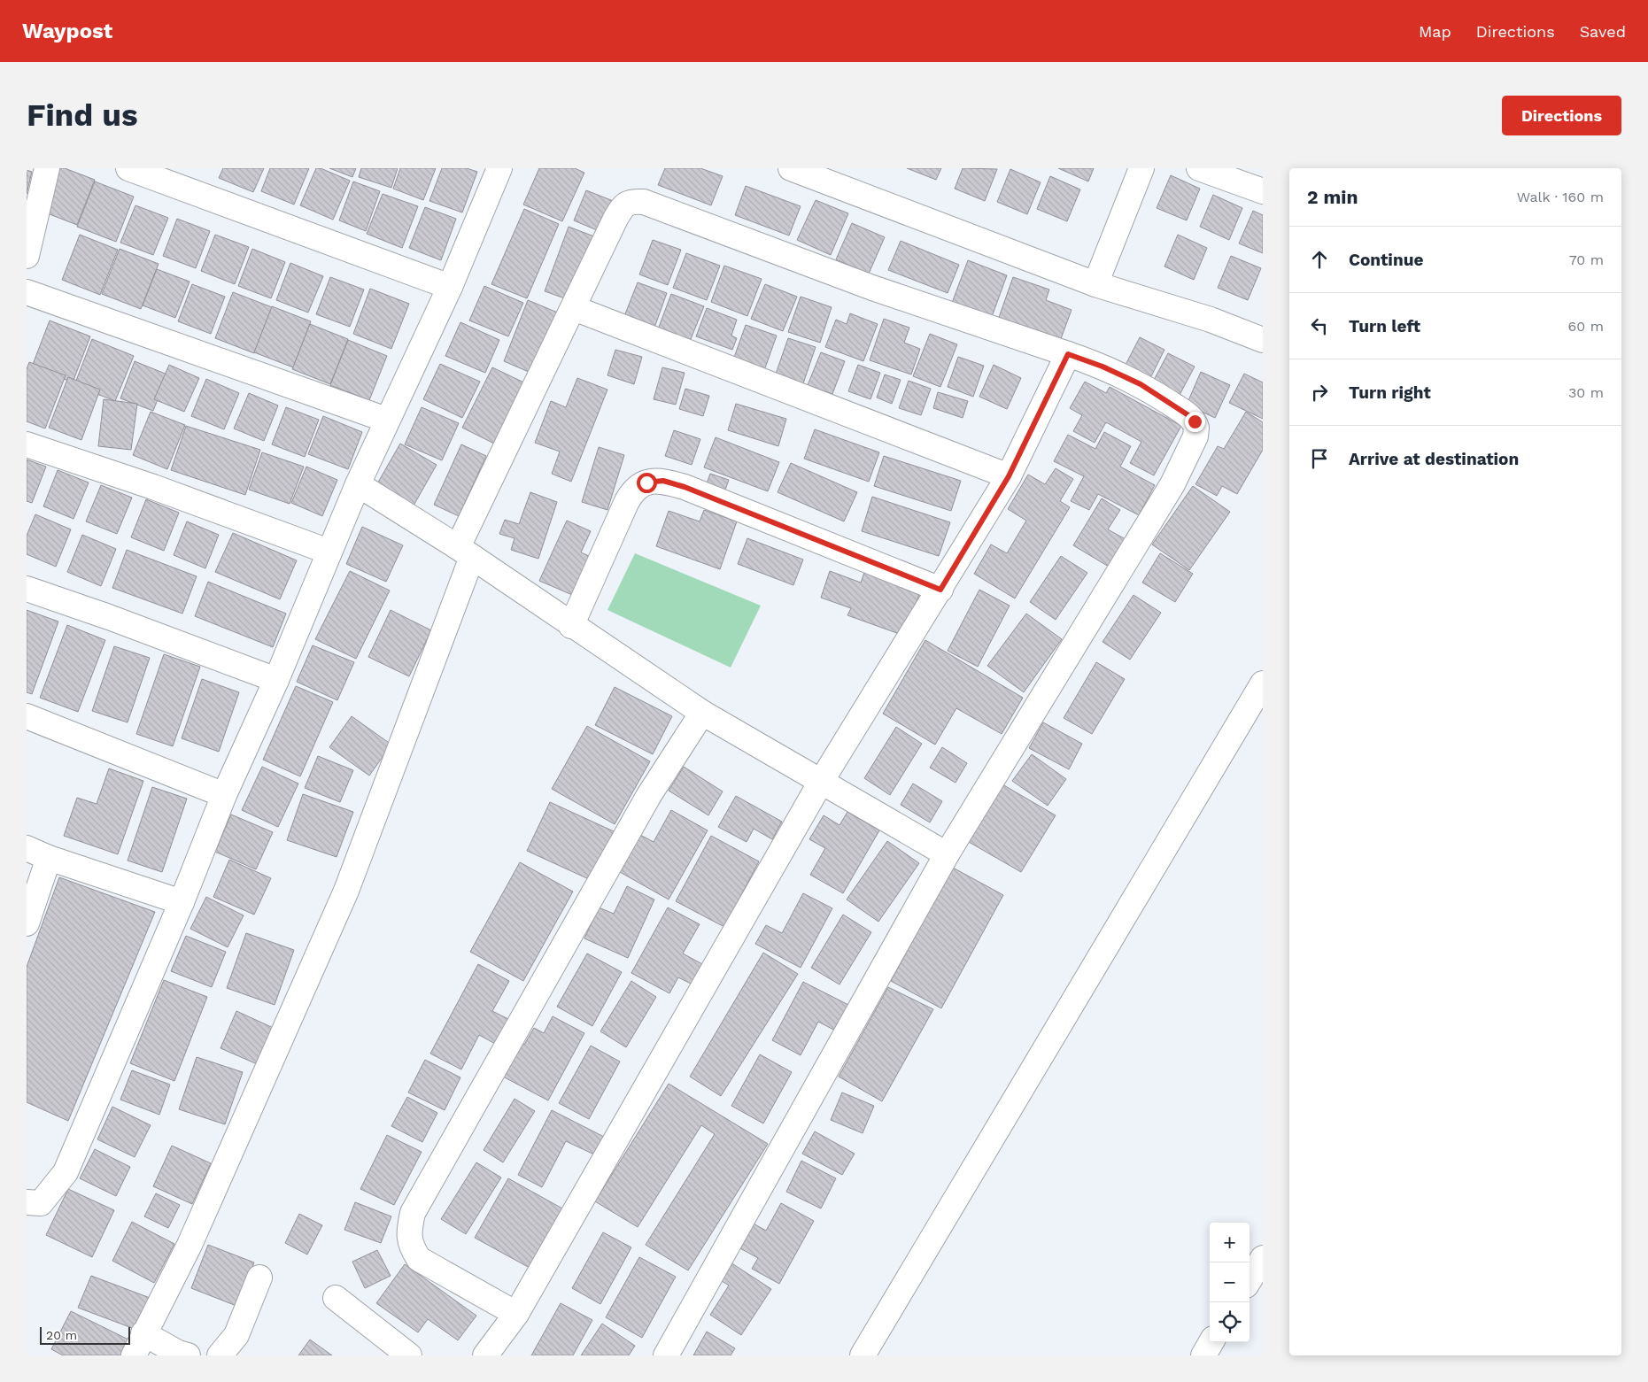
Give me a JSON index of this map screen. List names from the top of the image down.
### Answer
{
  "scale_bar": "20 m",
  "page": {
    "header": "Waypost",
    "nav": ["Map", "Directions", "Saved"],
    "buttons": "Directions",
    "title": "Find us",
    "heading": ["2 min", "Walk · 160 m"],
    "list": [
      ["Continue", "70 m"],
      ["Turn left", "60 m"],
      ["Turn right", "30 m"],
      "Arrive at destination"
    ],
    "map_buttons": ["+", "−"],
    "scale": "20 m"
  }
}
